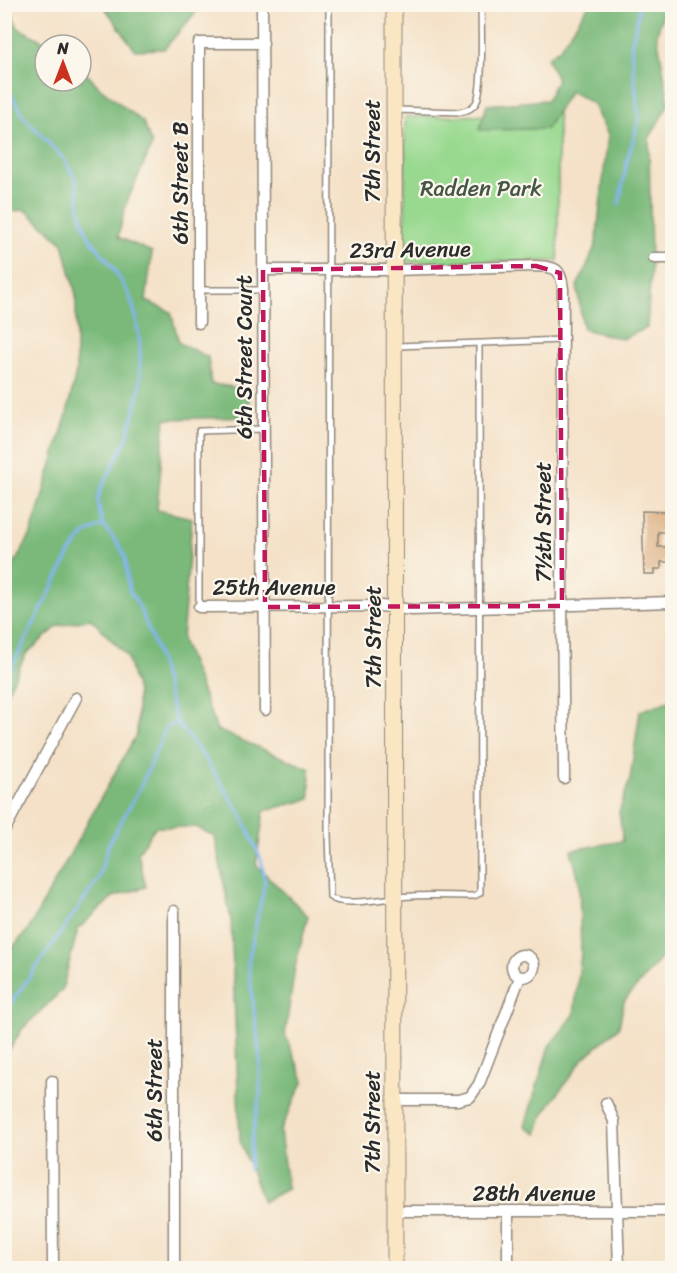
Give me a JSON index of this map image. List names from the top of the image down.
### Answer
{
  "streets": {
    "main road": ["7th Street"],
    "street": [
      "6th Street B",
      "23rd Avenue",
      "6th Street Court",
      "7½th Street",
      "25th Avenue",
      "6th Street",
      "28th Avenue"
    ]
  },
  "crossings": [
    ["7th Street", "23rd Avenue"],
    ["7th Street", "25th Avenue"],
    ["7th Street", "28th Avenue"],
    ["6th Street B", "6th Street Court"],
    ["23rd Avenue", "6th Street Court"],
    ["23rd Avenue", "7½th Street"],
    ["6th Street Court", "25th Avenue"],
    ["7½th Street", "25th Avenue"]
  ],
  "parks": ["Radden Park"],
  "north": "top"
}
